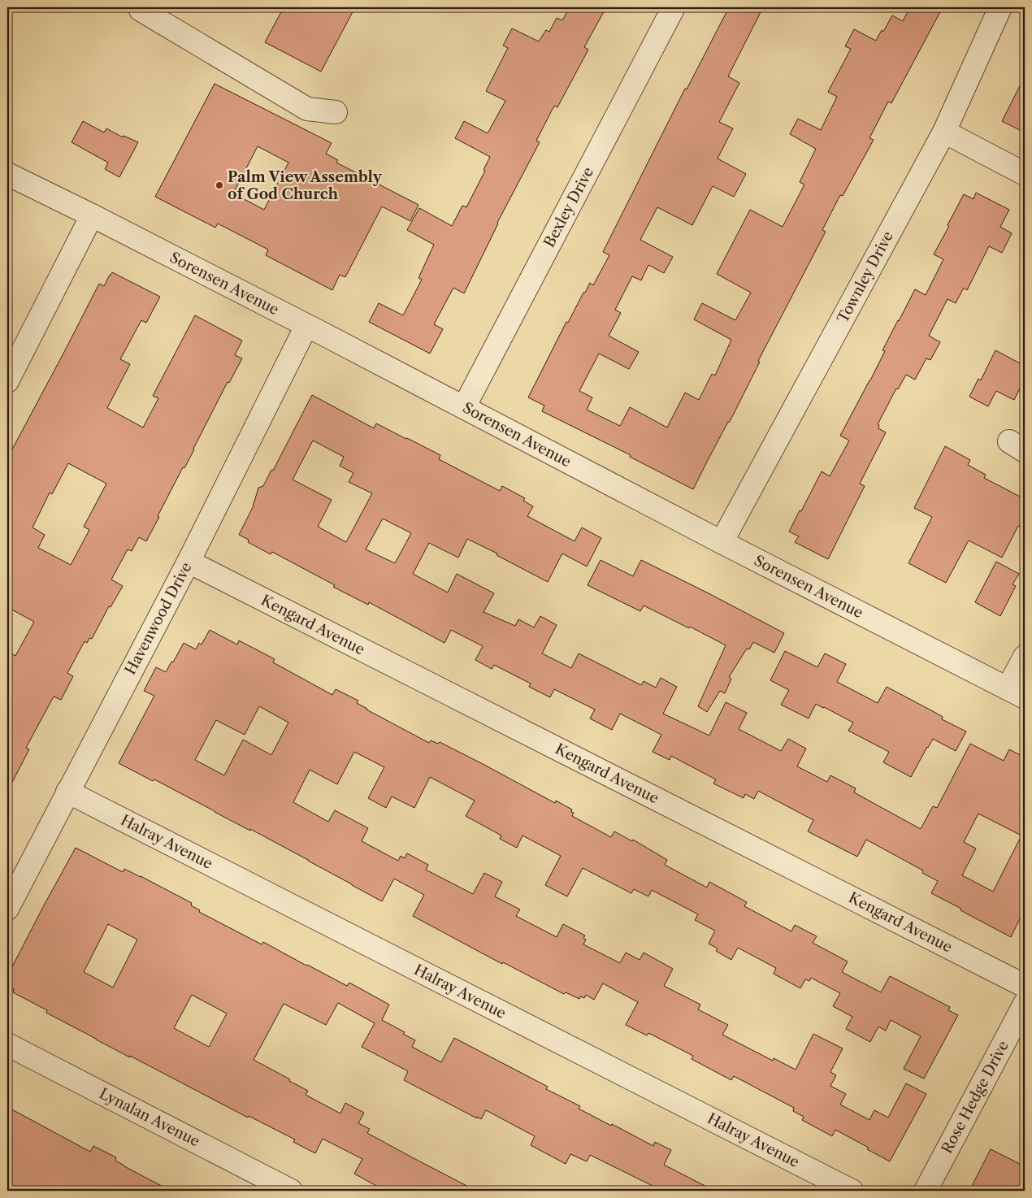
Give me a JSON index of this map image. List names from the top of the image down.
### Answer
{
  "streets": {
    "street": [
      "Bexley Drive",
      "Townley Drive",
      "Sorensen Avenue",
      "Havenwood Drive",
      "Kengard Avenue",
      "Halray Avenue",
      "Rose Hedge Drive",
      "Lynalan Avenue"
    ]
  },
  "crossings": [
    ["Bexley Drive", "Sorensen Avenue"],
    ["Townley Drive", "Sorensen Avenue"],
    ["Sorensen Avenue", "Havenwood Drive"],
    ["Havenwood Drive", "Kengard Avenue"],
    ["Havenwood Drive", "Halray Avenue"]
  ],
  "places": ["Palm View Assembly of God Church"]
}
